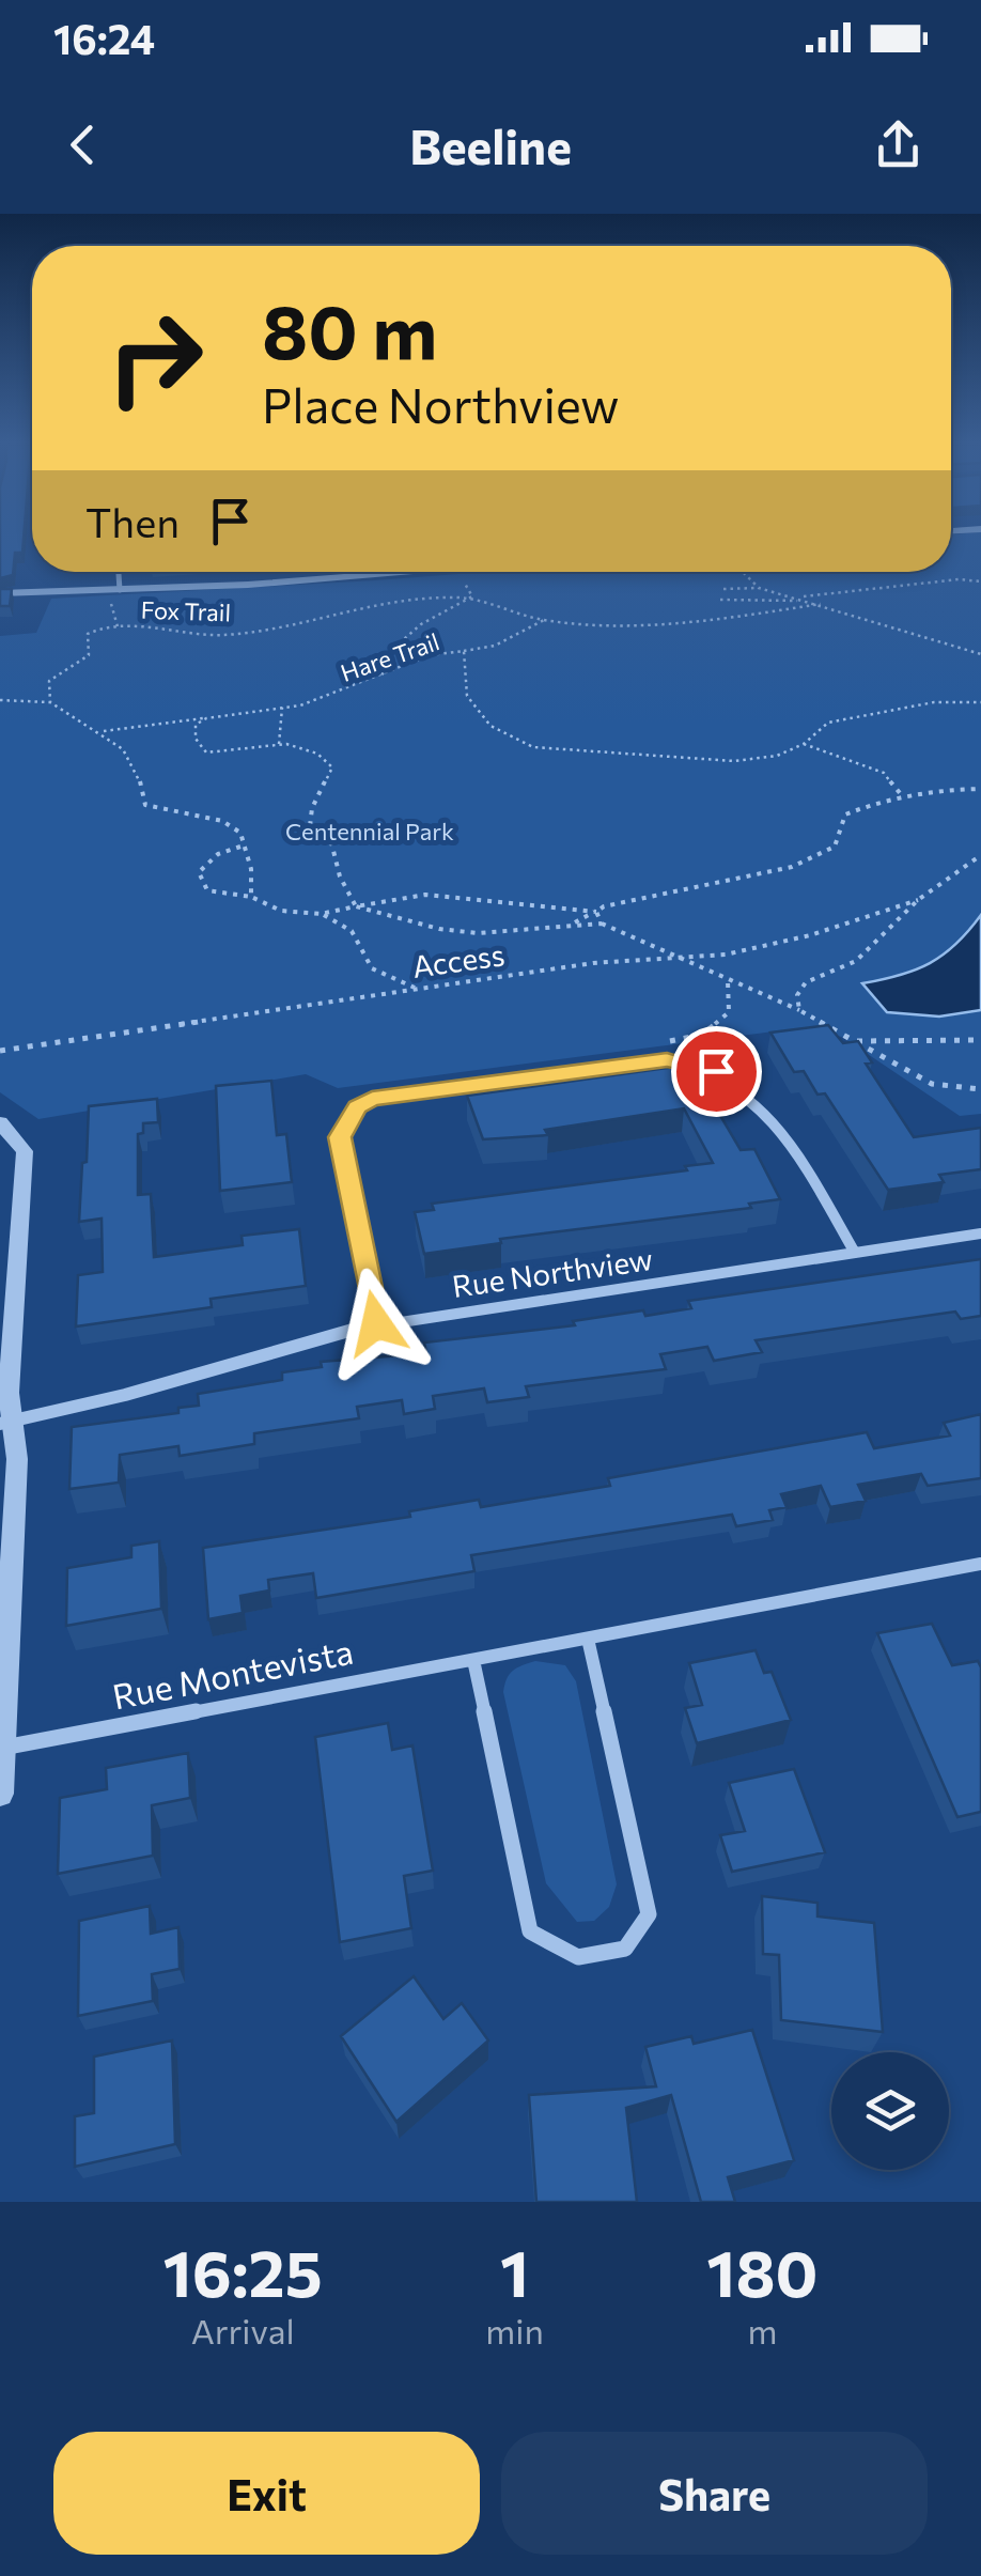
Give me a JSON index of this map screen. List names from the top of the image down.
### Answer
{
  "streets": {
    "street": ["Rue Northview", "Rue Montevista"],
    "path": ["Fox Trail", "Hare Trail", "Access"]
  },
  "parks": ["Centennial Park"],
  "page": {
    "status": "16:24",
    "header": "Beeline",
    "turn": ["80 m", "Place Northview"],
    "then": "Then",
    "eta": [
      "16:25",
      "Arrival",
      "1",
      "min",
      "180",
      "m"
    ],
    "buttons": ["Exit", "Share"]
  }
}
